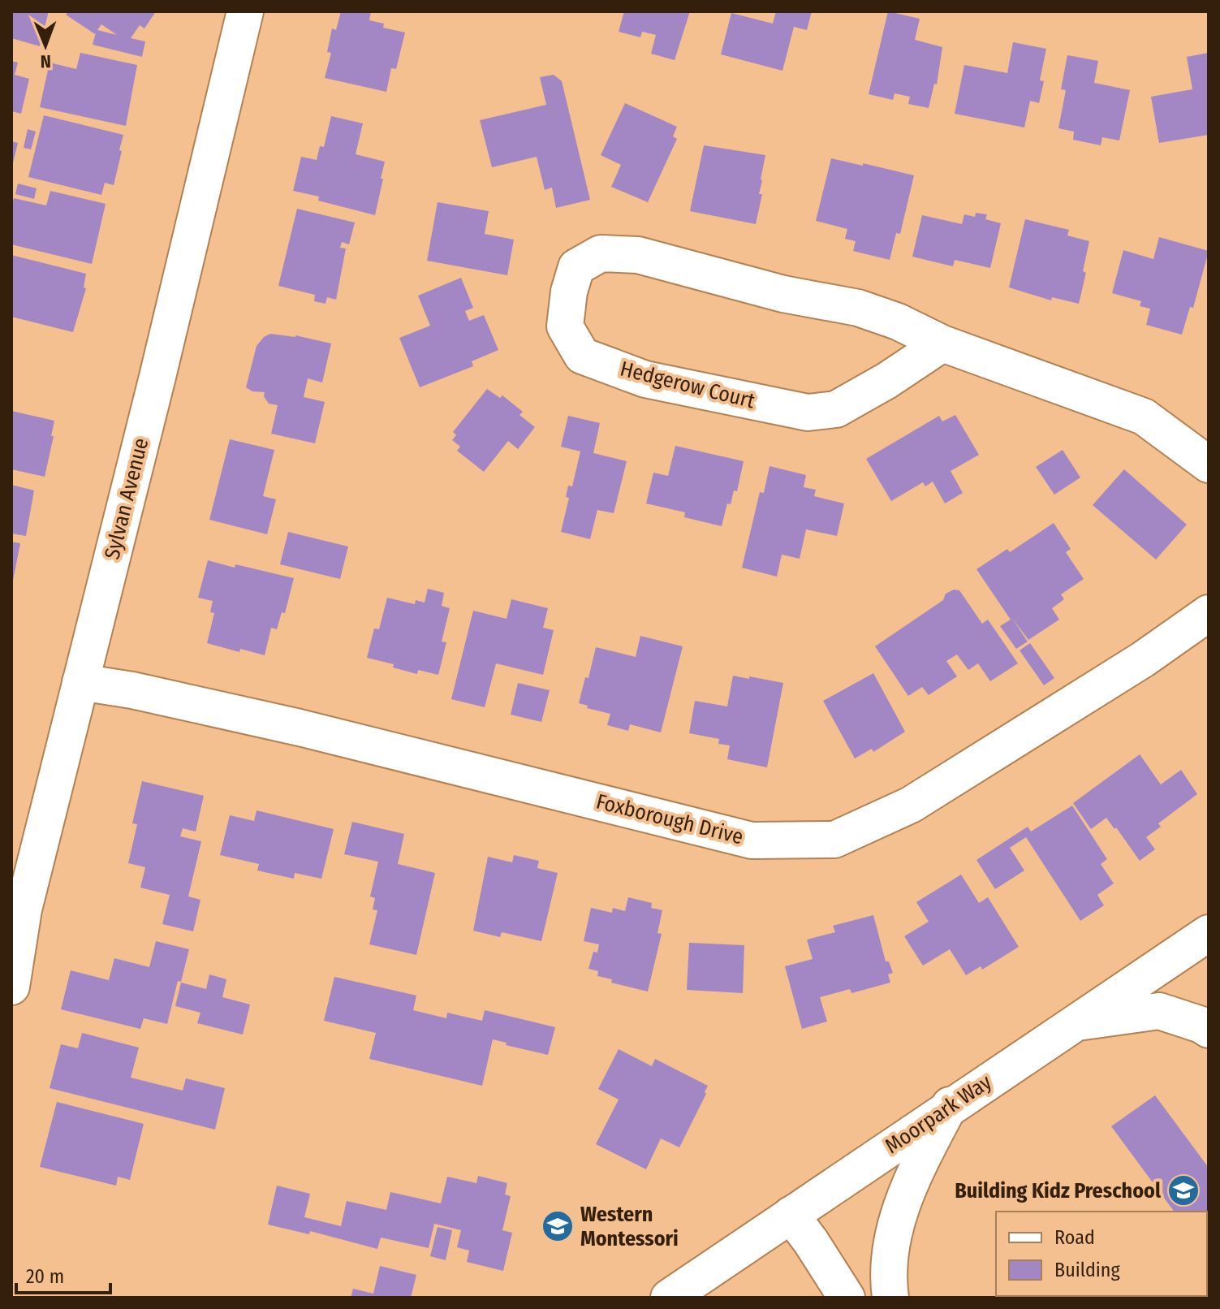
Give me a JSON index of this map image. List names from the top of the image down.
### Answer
{
  "streets": {
    "main road": [
      "Hedgerow Court",
      "Sylvan Avenue",
      "Foxborough Drive",
      "Moorpark Way"
    ]
  },
  "crossings": [
    ["Sylvan Avenue", "Foxborough Drive"]
  ],
  "places": {
    "school or university": ["Building Kidz Preschool", "Western Montessori"]
  },
  "legend": ["Road", "Building"],
  "scale_bar": "20 m",
  "north": "bottom"
}
